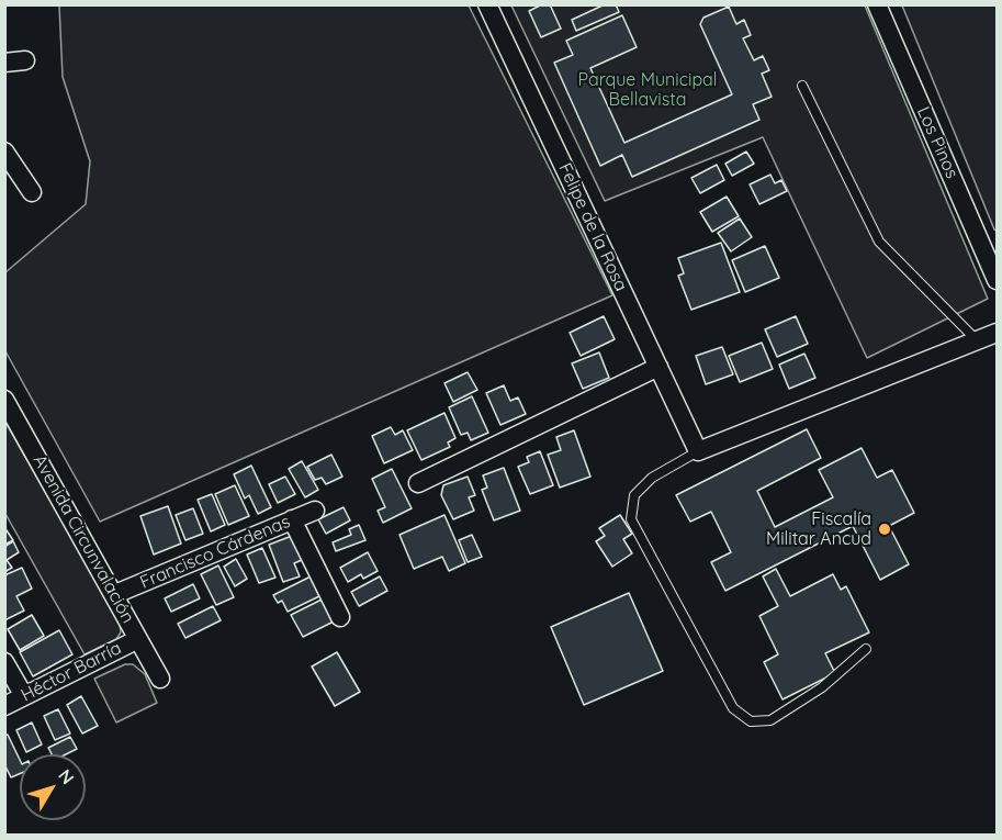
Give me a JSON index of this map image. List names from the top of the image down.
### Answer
{
  "streets": {
    "street": [
      "Los Pinos",
      "Felipe de la Rosa",
      "Avenida Circunvalación",
      "Francisco Cárdenas",
      "Héctor Barría"
    ]
  },
  "crossings": [
    ["Avenida Circunvalación", "Francisco Cárdenas"],
    ["Avenida Circunvalación", "Héctor Barría"]
  ],
  "parks": ["Parque Municipal Bellavista"],
  "places": ["Fiscalía Militar Ancud"],
  "north": "top right"
}
